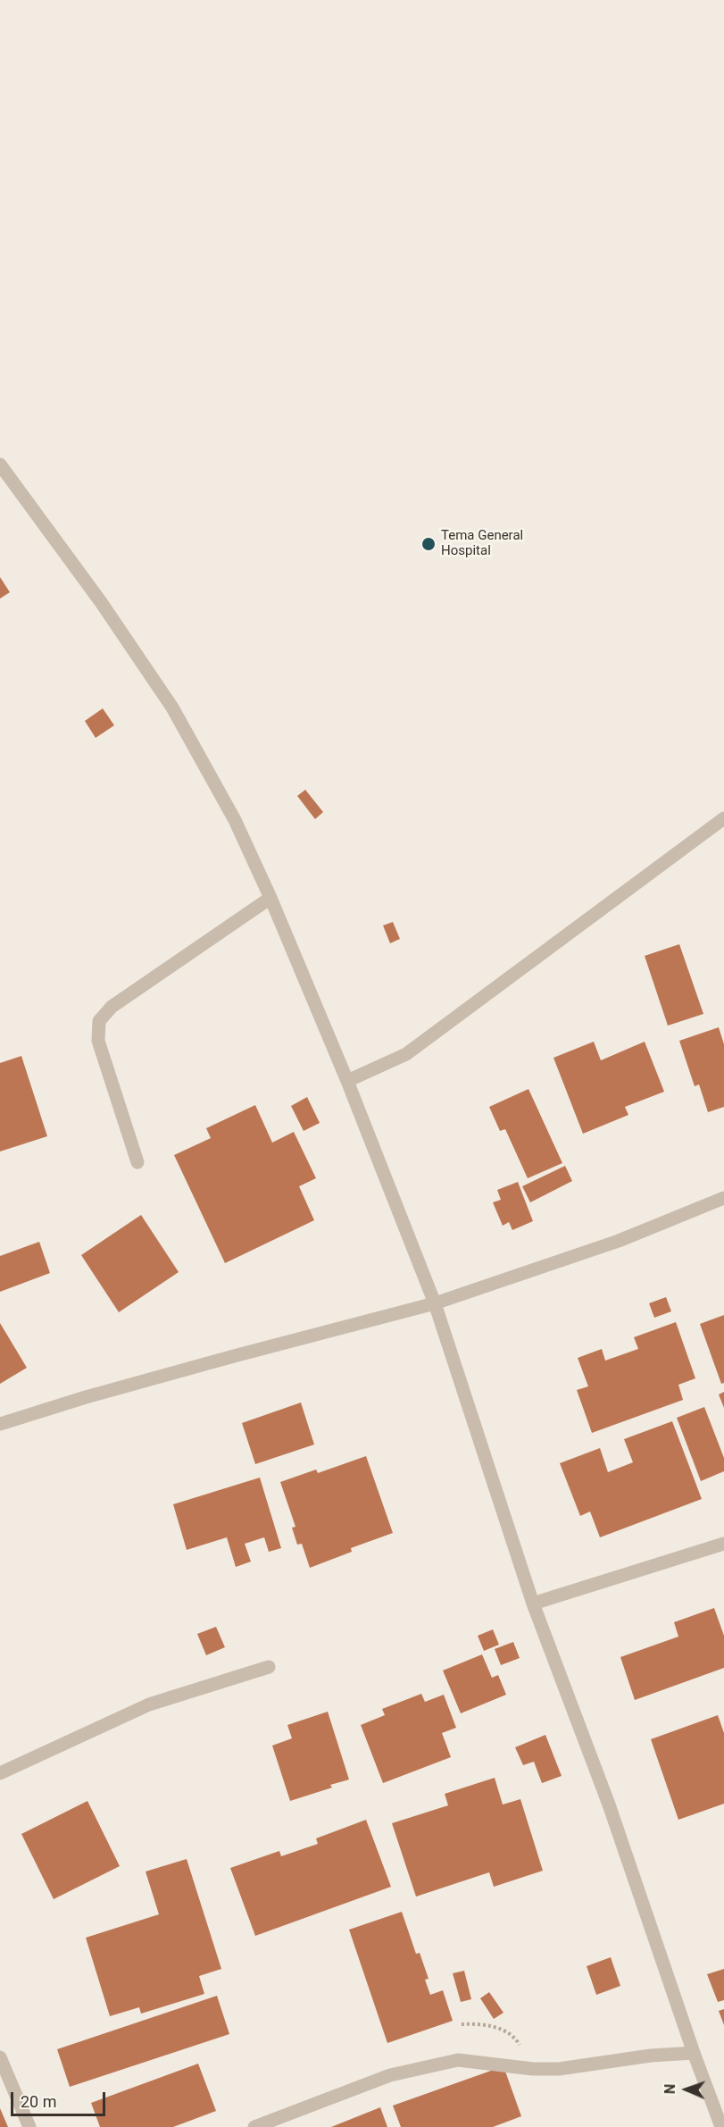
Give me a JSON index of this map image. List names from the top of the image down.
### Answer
{
  "places": ["Tema General Hospital"],
  "scale_bar": "20 m",
  "north": "left"
}
